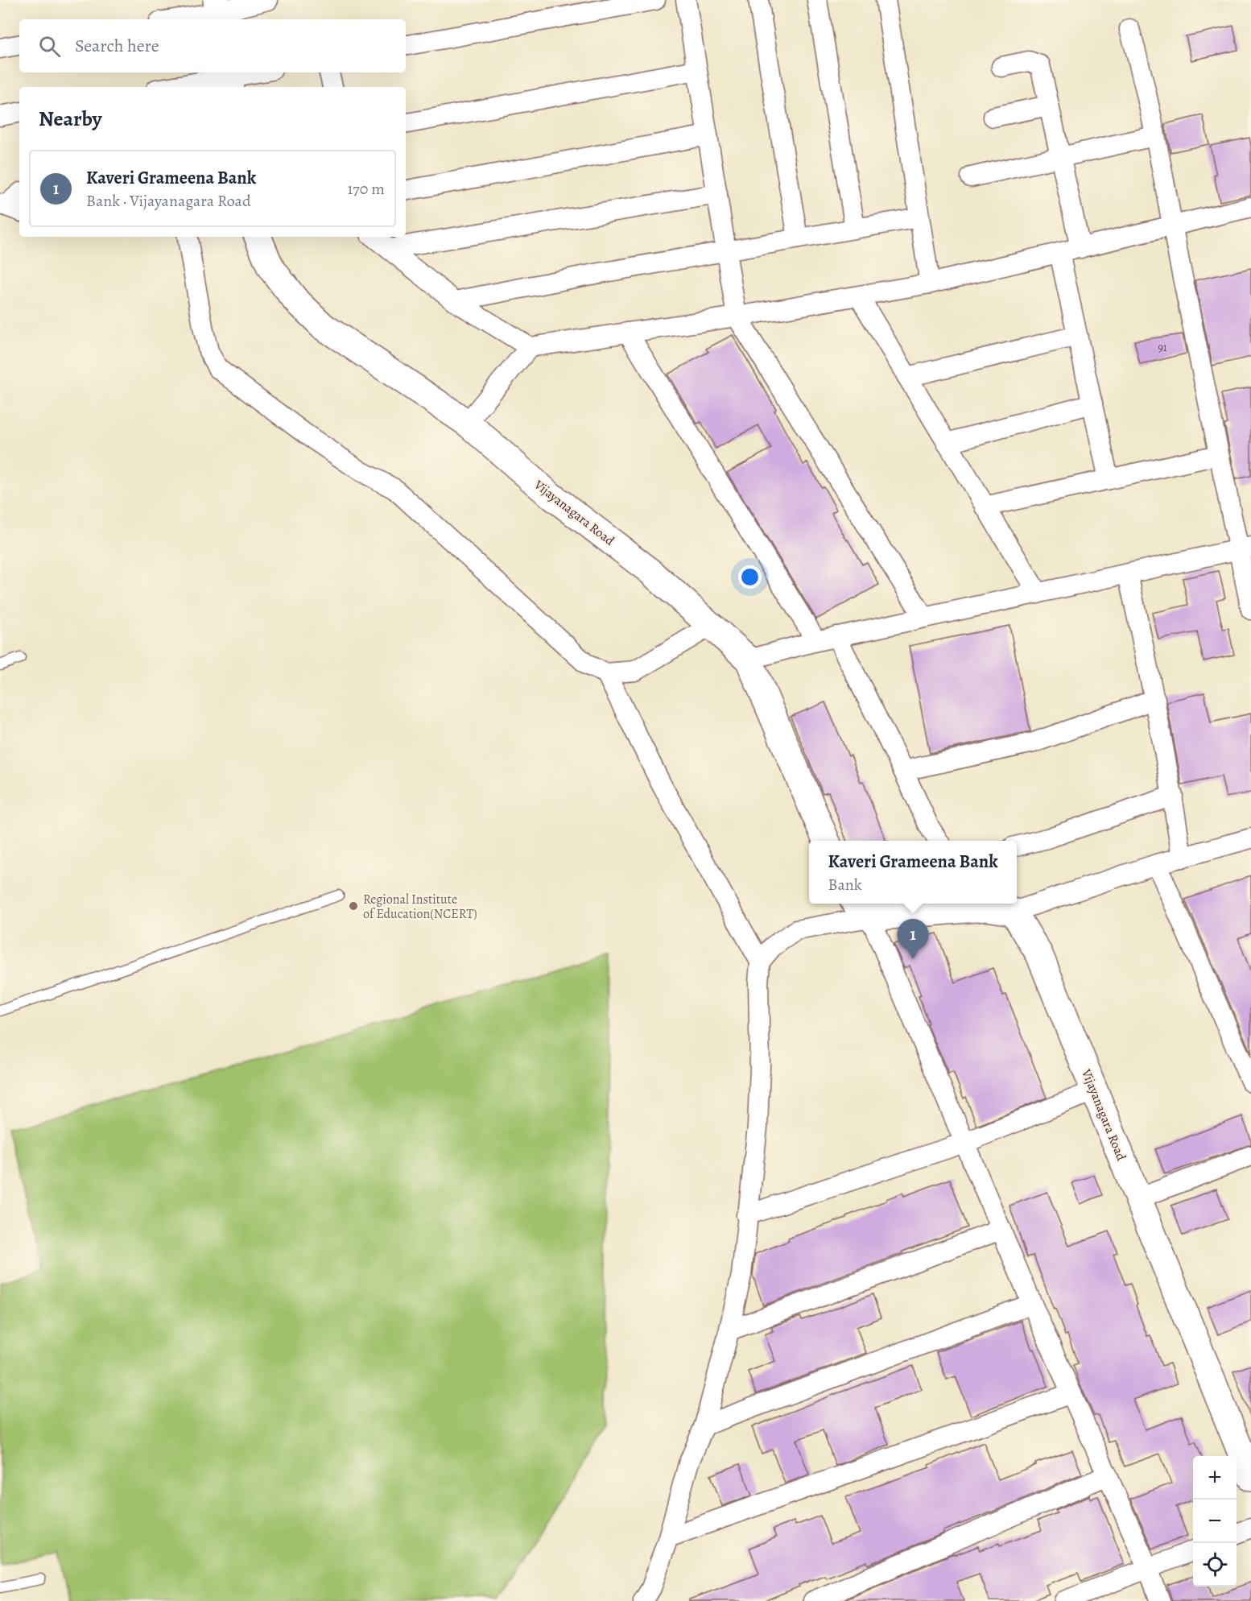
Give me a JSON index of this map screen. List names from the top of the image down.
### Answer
{
  "streets": {
    "street": ["Vijayanagara Road"]
  },
  "places": ["Regional Institute of Education(NCERT)"],
  "house_numbers": ["91"],
  "page": {
    "search": "Search here",
    "heading": "Nearby",
    "list": [
      {
        "mark": "1",
        "name": "Kaveri Grameena Bank",
        "note": "Bank · Vijayanagara Road",
        "value": "170 m"
      }
    ],
    "popup": ["Kaveri Grameena Bank", "Bank"],
    "pins": "1",
    "map_buttons": ["+", "−"]
  }
}
